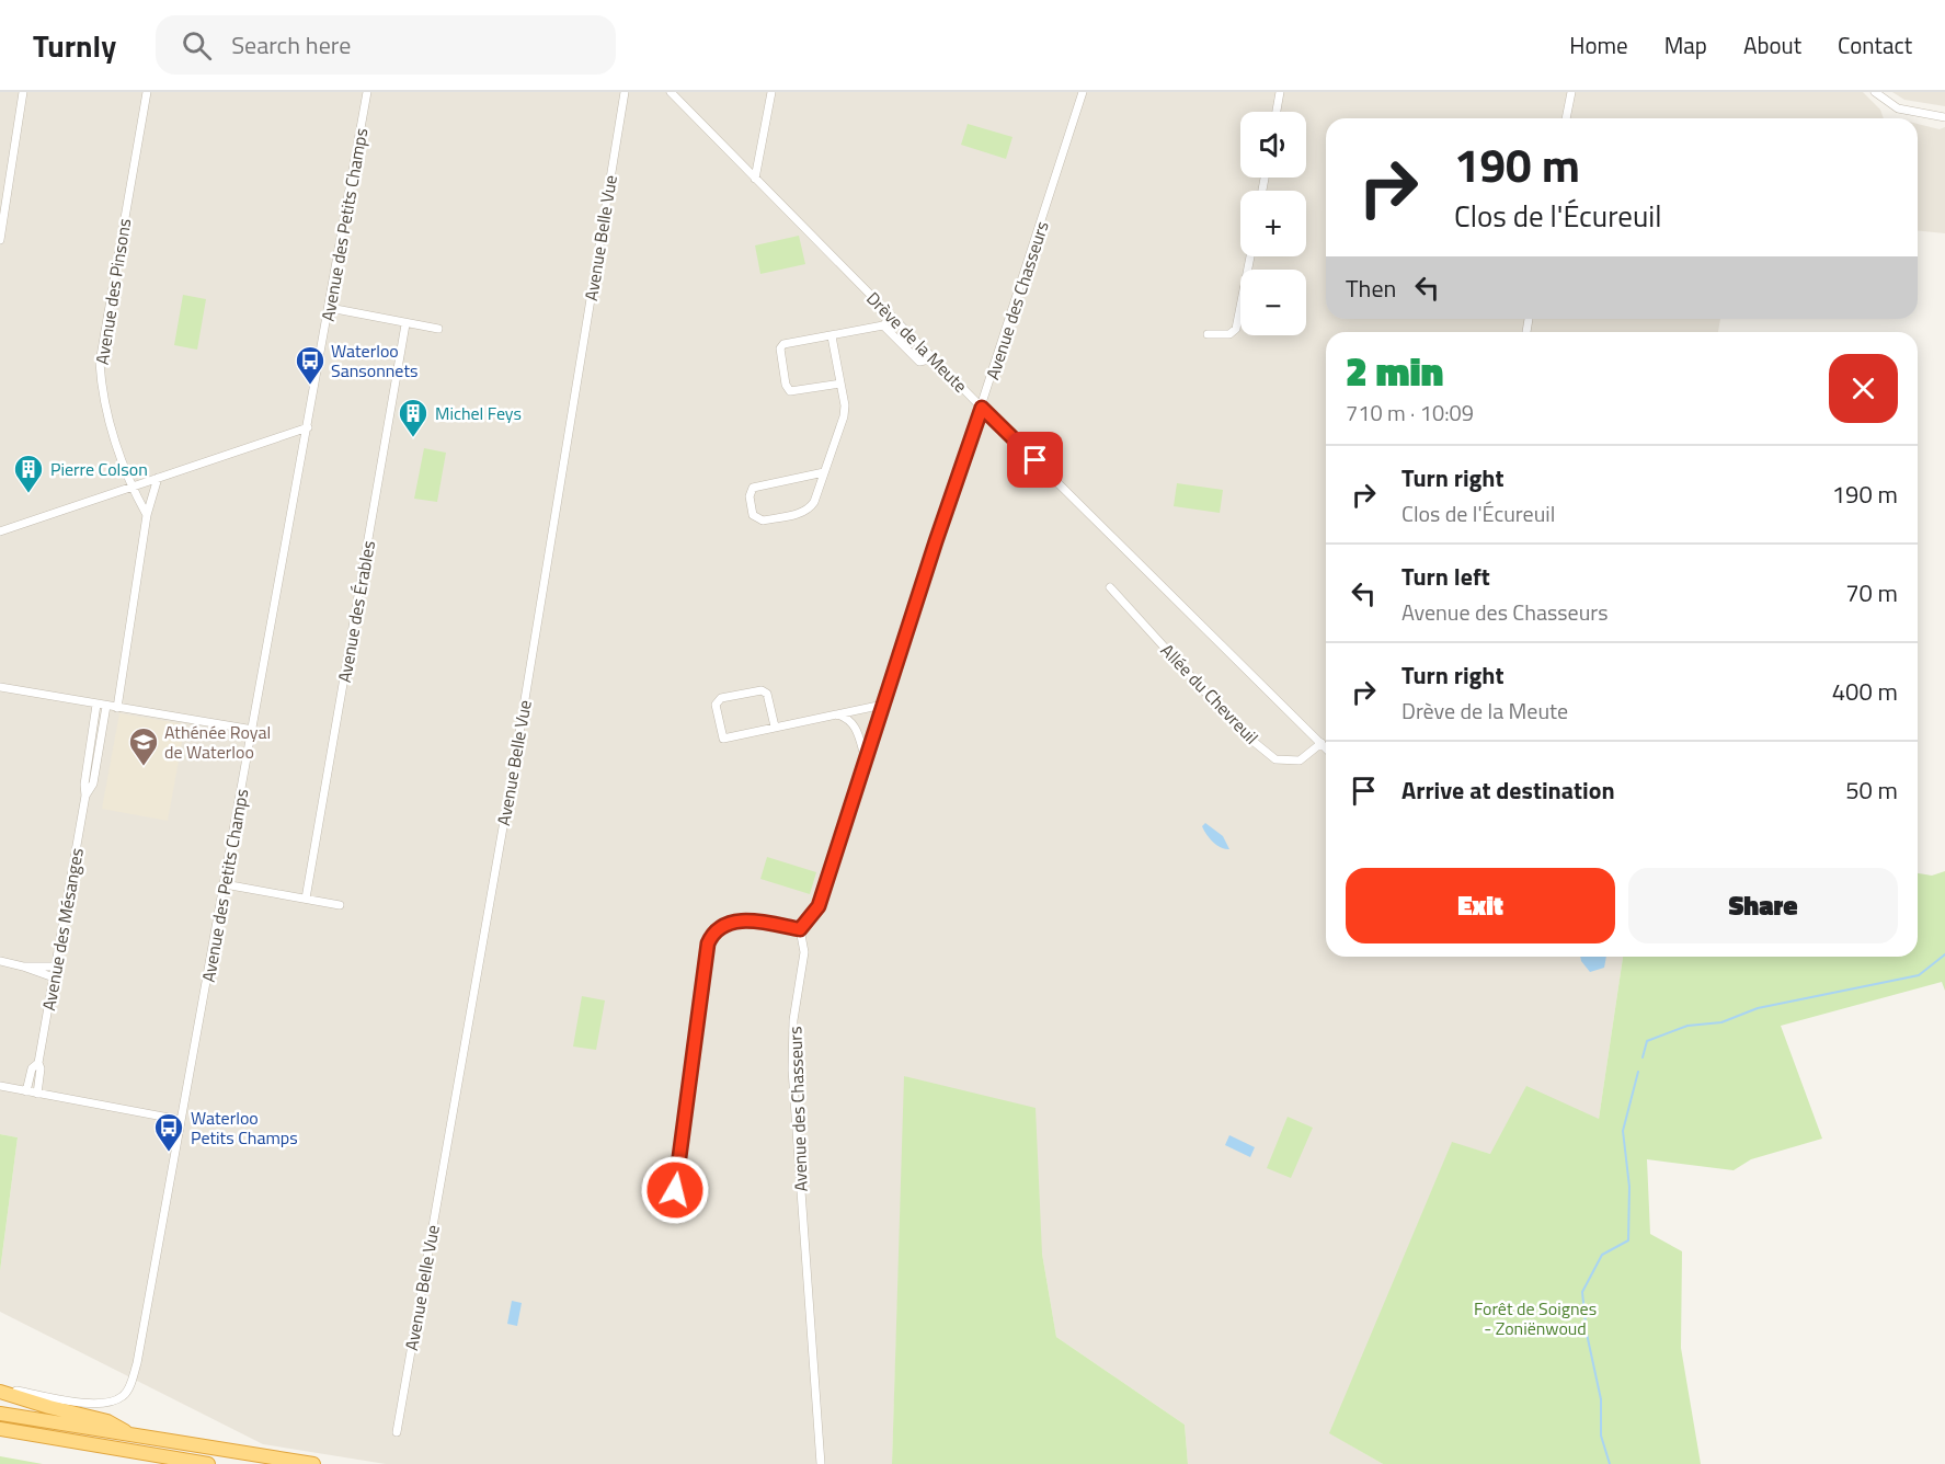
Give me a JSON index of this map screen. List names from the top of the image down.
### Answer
{
  "streets": {
    "street": [
      "Avenue des Petits Champs",
      "Avenue Belle Vue",
      "Avenue des Pinsons",
      "Avenue des Chasseurs",
      "Drève de la Meute",
      "Avenue des Érables",
      "Allée du Chevreuil",
      "Avenue des Mésanges"
    ]
  },
  "crossings": [
    ["Avenue des Chasseurs", "Drève de la Meute"],
    ["Drève de la Meute", "Allée du Chevreuil"]
  ],
  "parks": ["Forêt de Soignes - Zoniënwoud"],
  "places": {
    "bus stop": ["Waterloo Sansonnets", "Waterloo Petits Champs"],
    "building": ["Michel Feys", "Pierre Colson"],
    "school or university": ["Athénée Royal de Waterloo"]
  },
  "page": {
    "header": "Turnly",
    "search": "Search here",
    "nav": [
      "Home",
      "Map",
      "About",
      "Contact"
    ],
    "map_buttons": ["+", "−"],
    "turn": ["190 m", "Clos de l'Écureuil"],
    "then": "Then",
    "heading": ["2 min", "710 m · 10:09"],
    "list": [
      {
        "name": "Turn right",
        "note": "Clos de l'Écureuil",
        "value": "190 m"
      },
      {
        "name": "Turn left",
        "note": "Avenue des Chasseurs",
        "value": "70 m"
      },
      {
        "name": "Turn right",
        "note": "Drève de la Meute",
        "value": "400 m"
      },
      {
        "name": "Arrive at destination",
        "value": "50 m"
      }
    ],
    "buttons": ["Exit", "Share"]
  }
}
